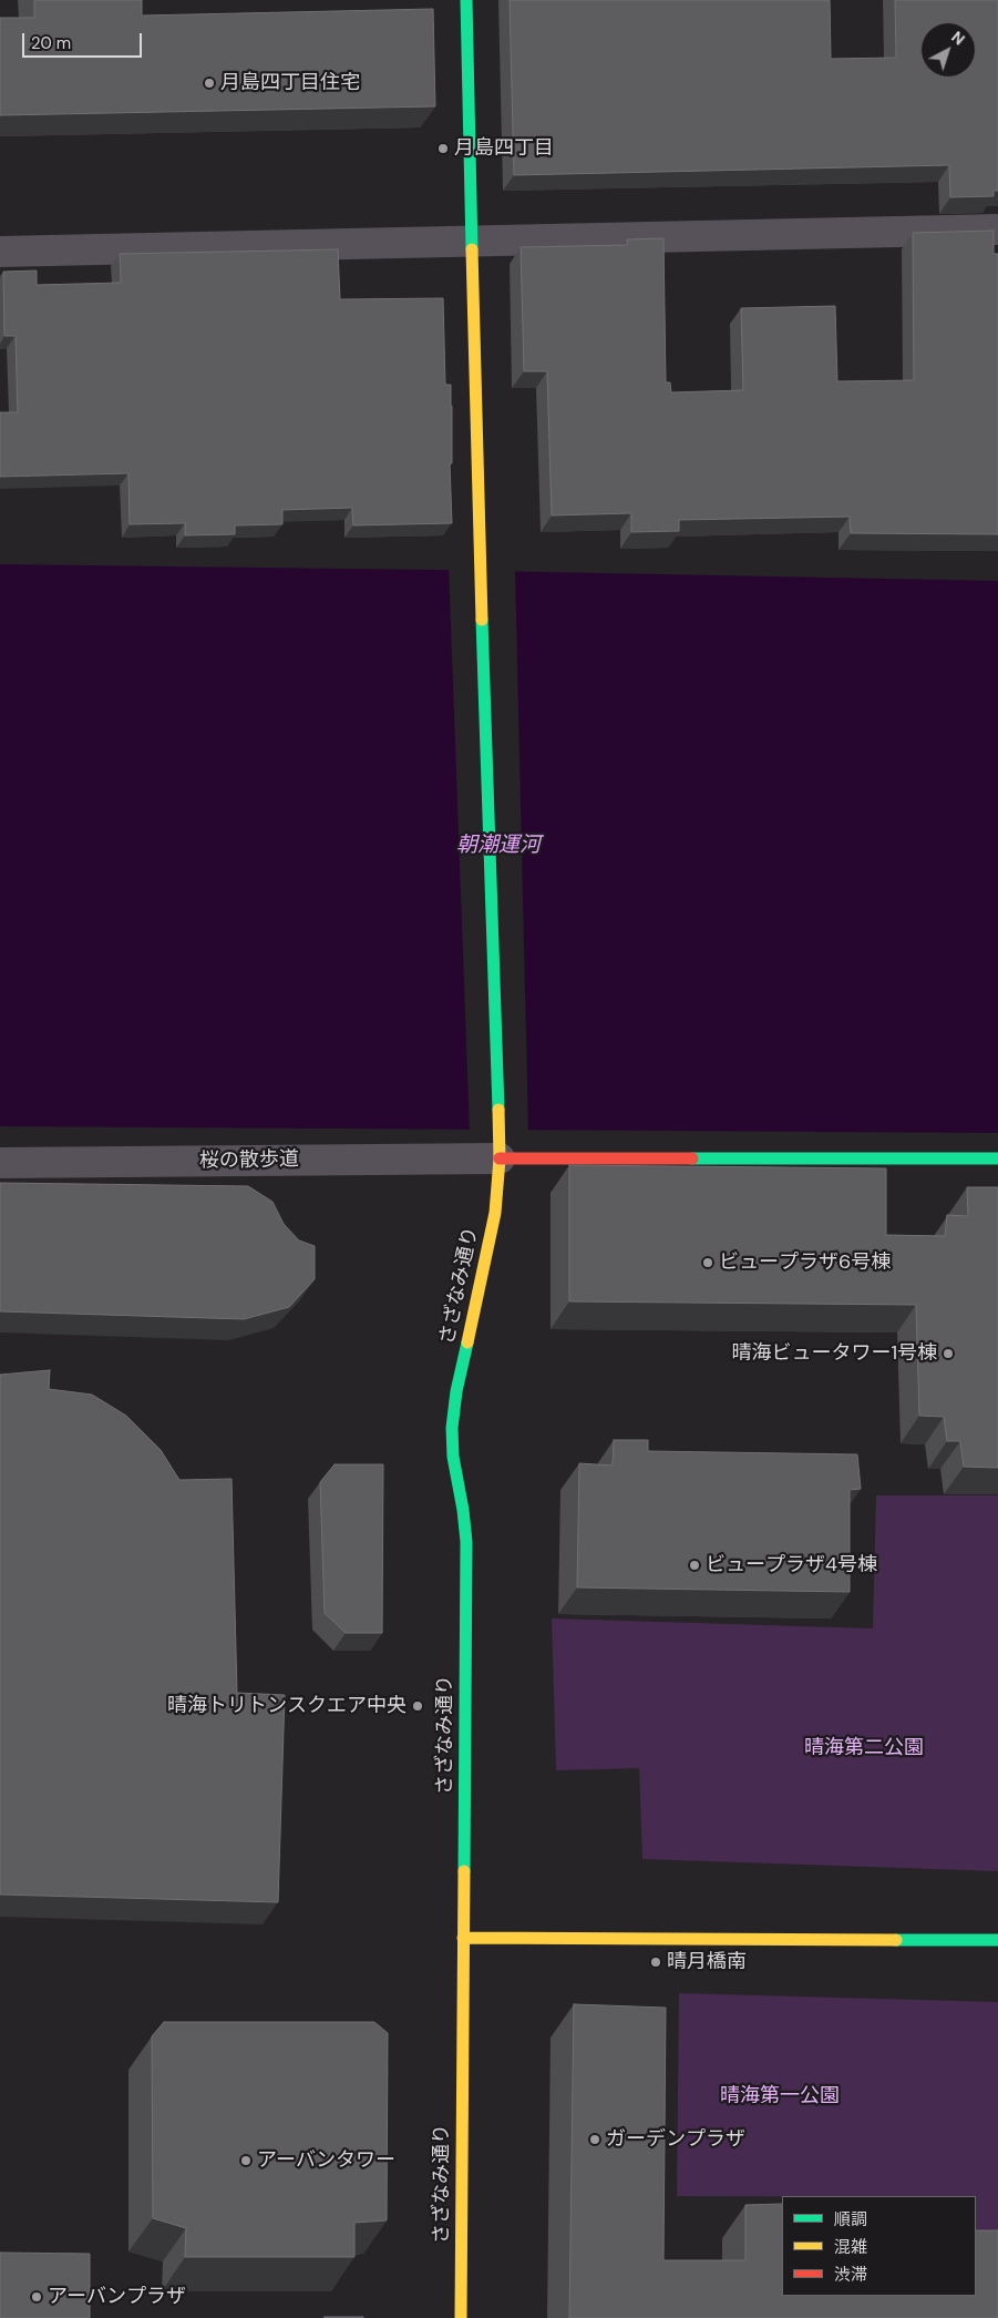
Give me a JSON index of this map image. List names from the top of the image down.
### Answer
{
  "streets": {
    "street": ["桜の散歩道", "さざなみ通り"]
  },
  "crossings": [
    ["桜の散歩道", "さざなみ通り"]
  ],
  "water": ["朝潮運河"],
  "parks": ["晴海第二公園", "晴海第一公園"],
  "places": [
    "月島四丁目住宅",
    "月島四丁目",
    "ビュープラザ6号棟",
    "晴海ビュータワー1号棟",
    "ビュープラザ4号棟",
    "晴海トリトンスクエア中央",
    "晴月橋南",
    "ガーデンプラザ",
    "アーバンタワー",
    "アーバンプラザ"
  ],
  "legend": ["順調", "混雑", "渋滞"],
  "scale_bar": "20 m",
  "north": "top right"
}
